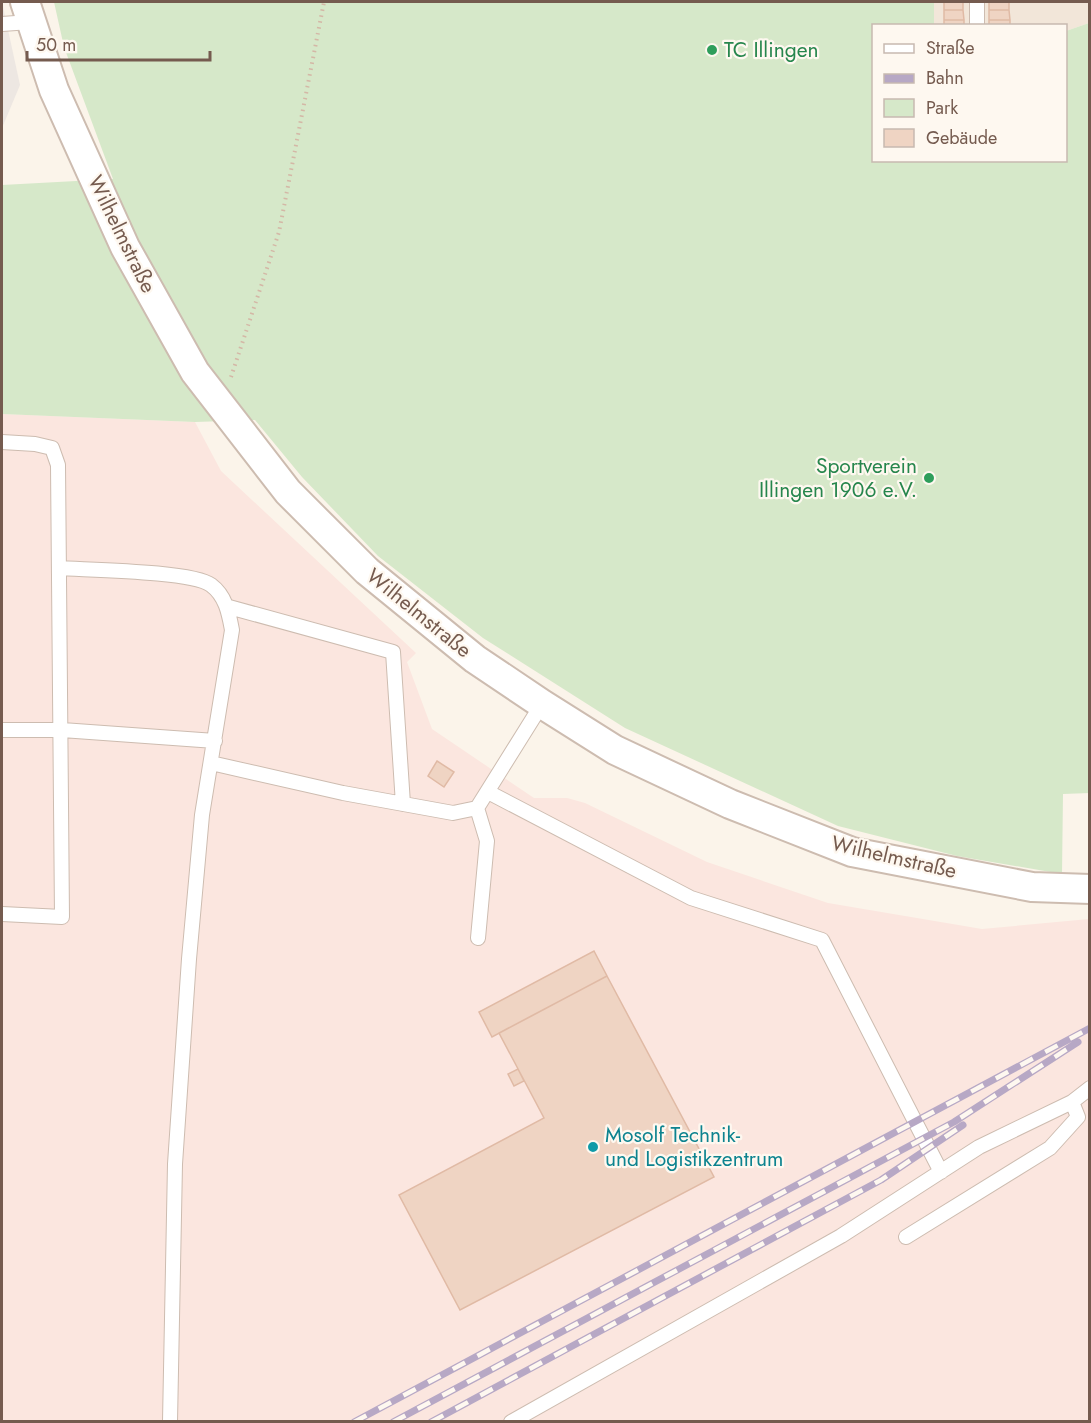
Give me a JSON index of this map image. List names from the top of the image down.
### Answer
{
  "streets": {
    "street": ["Wilhelmstraße"]
  },
  "places": ["TC Illingen", "Sportverein Illingen 1906 e.V.", "Mosolf Technik- und Logistikzentrum"],
  "legend": [
    "Straße",
    "Bahn",
    "Park",
    "Gebäude"
  ],
  "scale_bar": "50 m"
}
